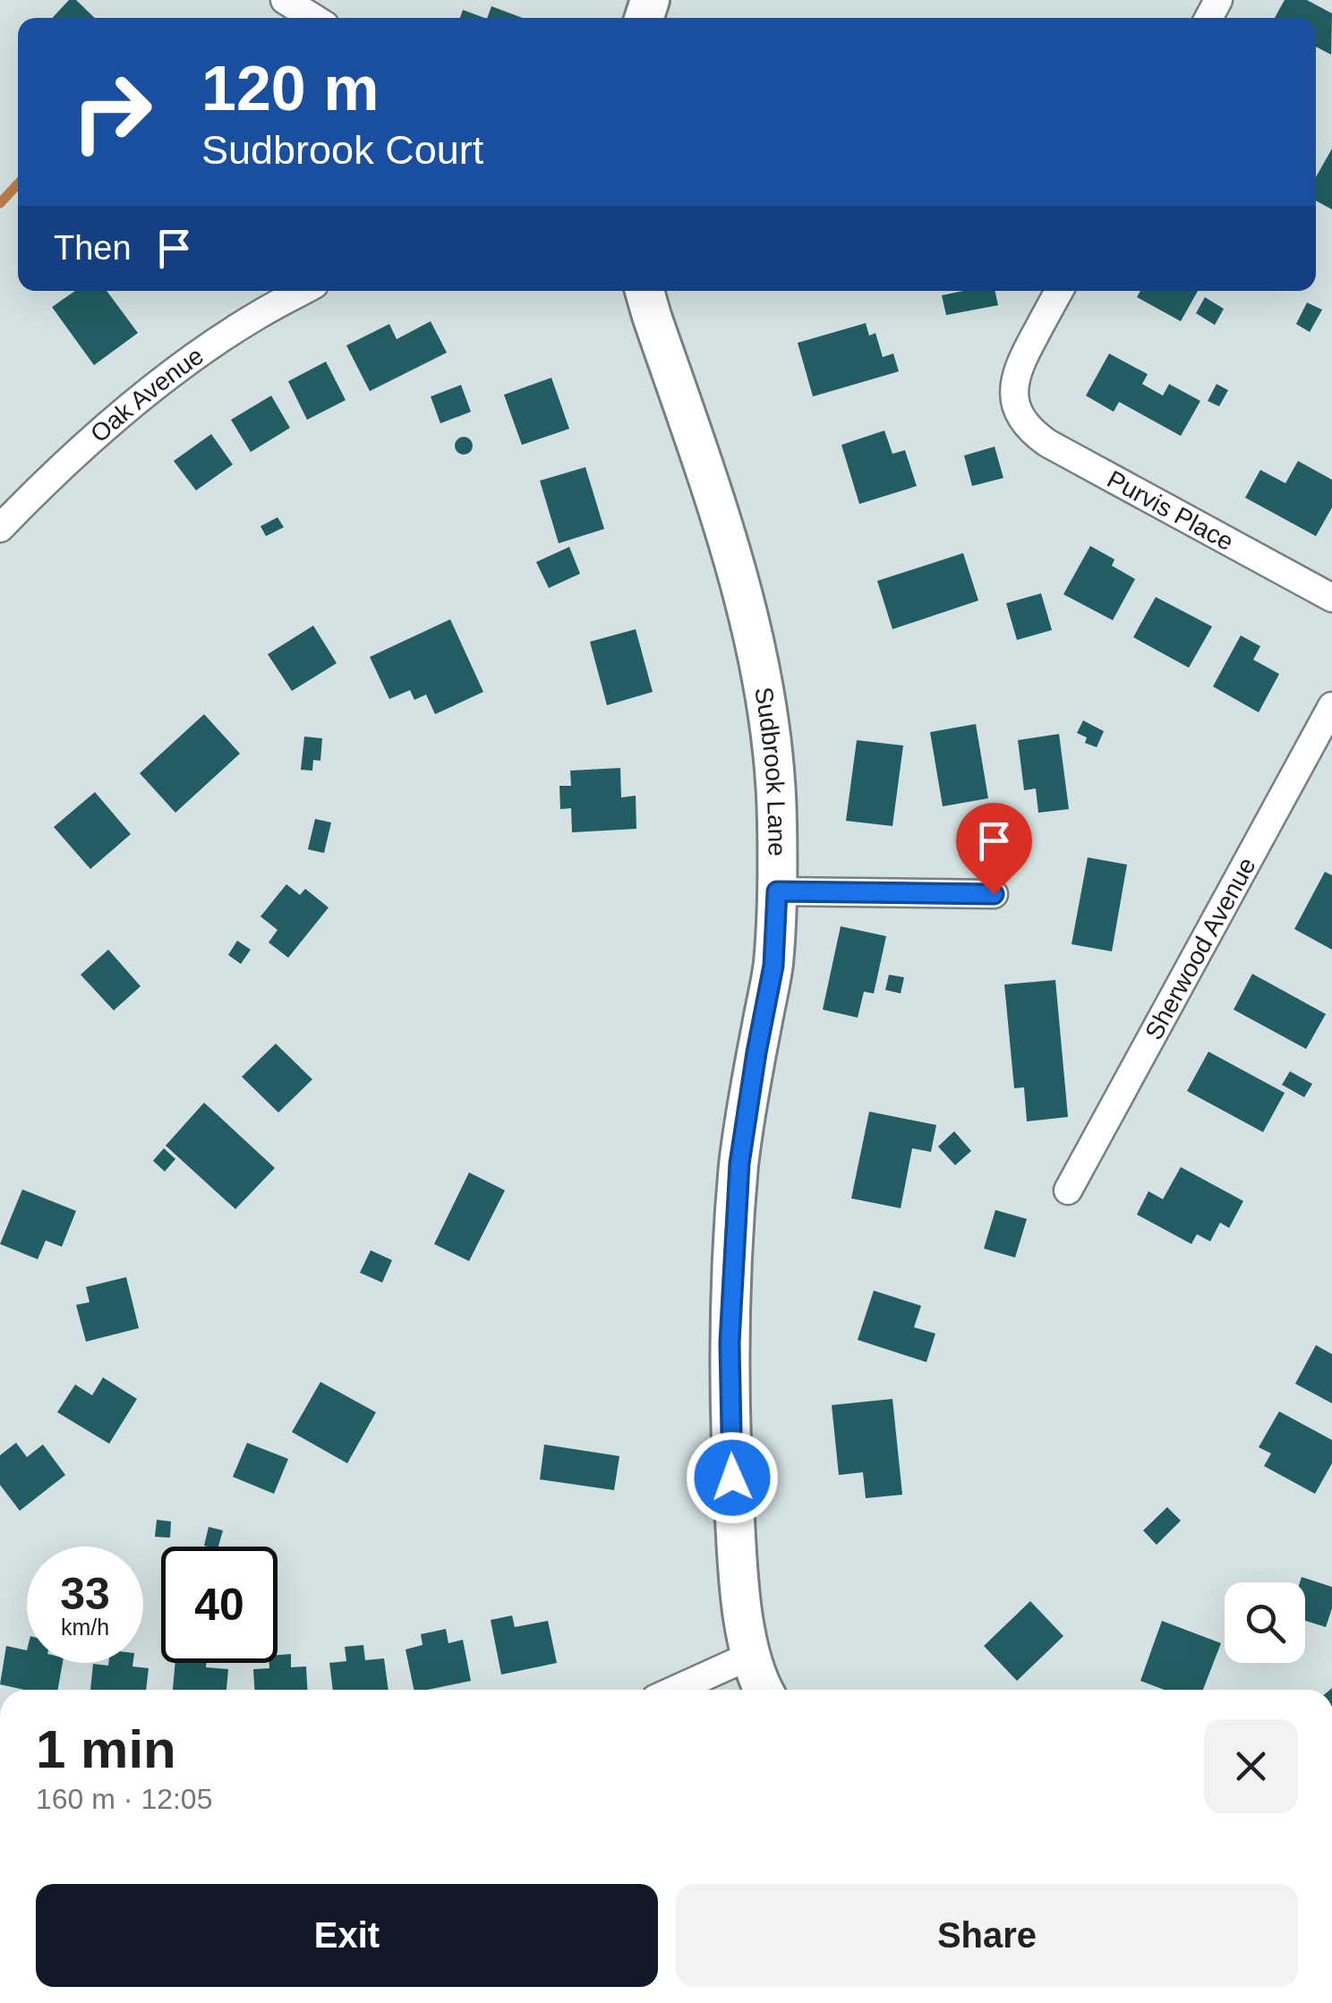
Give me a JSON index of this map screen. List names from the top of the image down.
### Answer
{
  "streets": {
    "street": [
      "Oak Avenue",
      "Purvis Place",
      "Sudbrook Lane",
      "Sherwood Avenue"
    ]
  },
  "page": {
    "turn": ["120 m", "Sudbrook Court"],
    "then": "Then",
    "speed": "33 km/h",
    "limit": "40",
    "heading": ["1 min", "160 m · 12:05"],
    "buttons": ["Exit", "Share"]
  }
}
